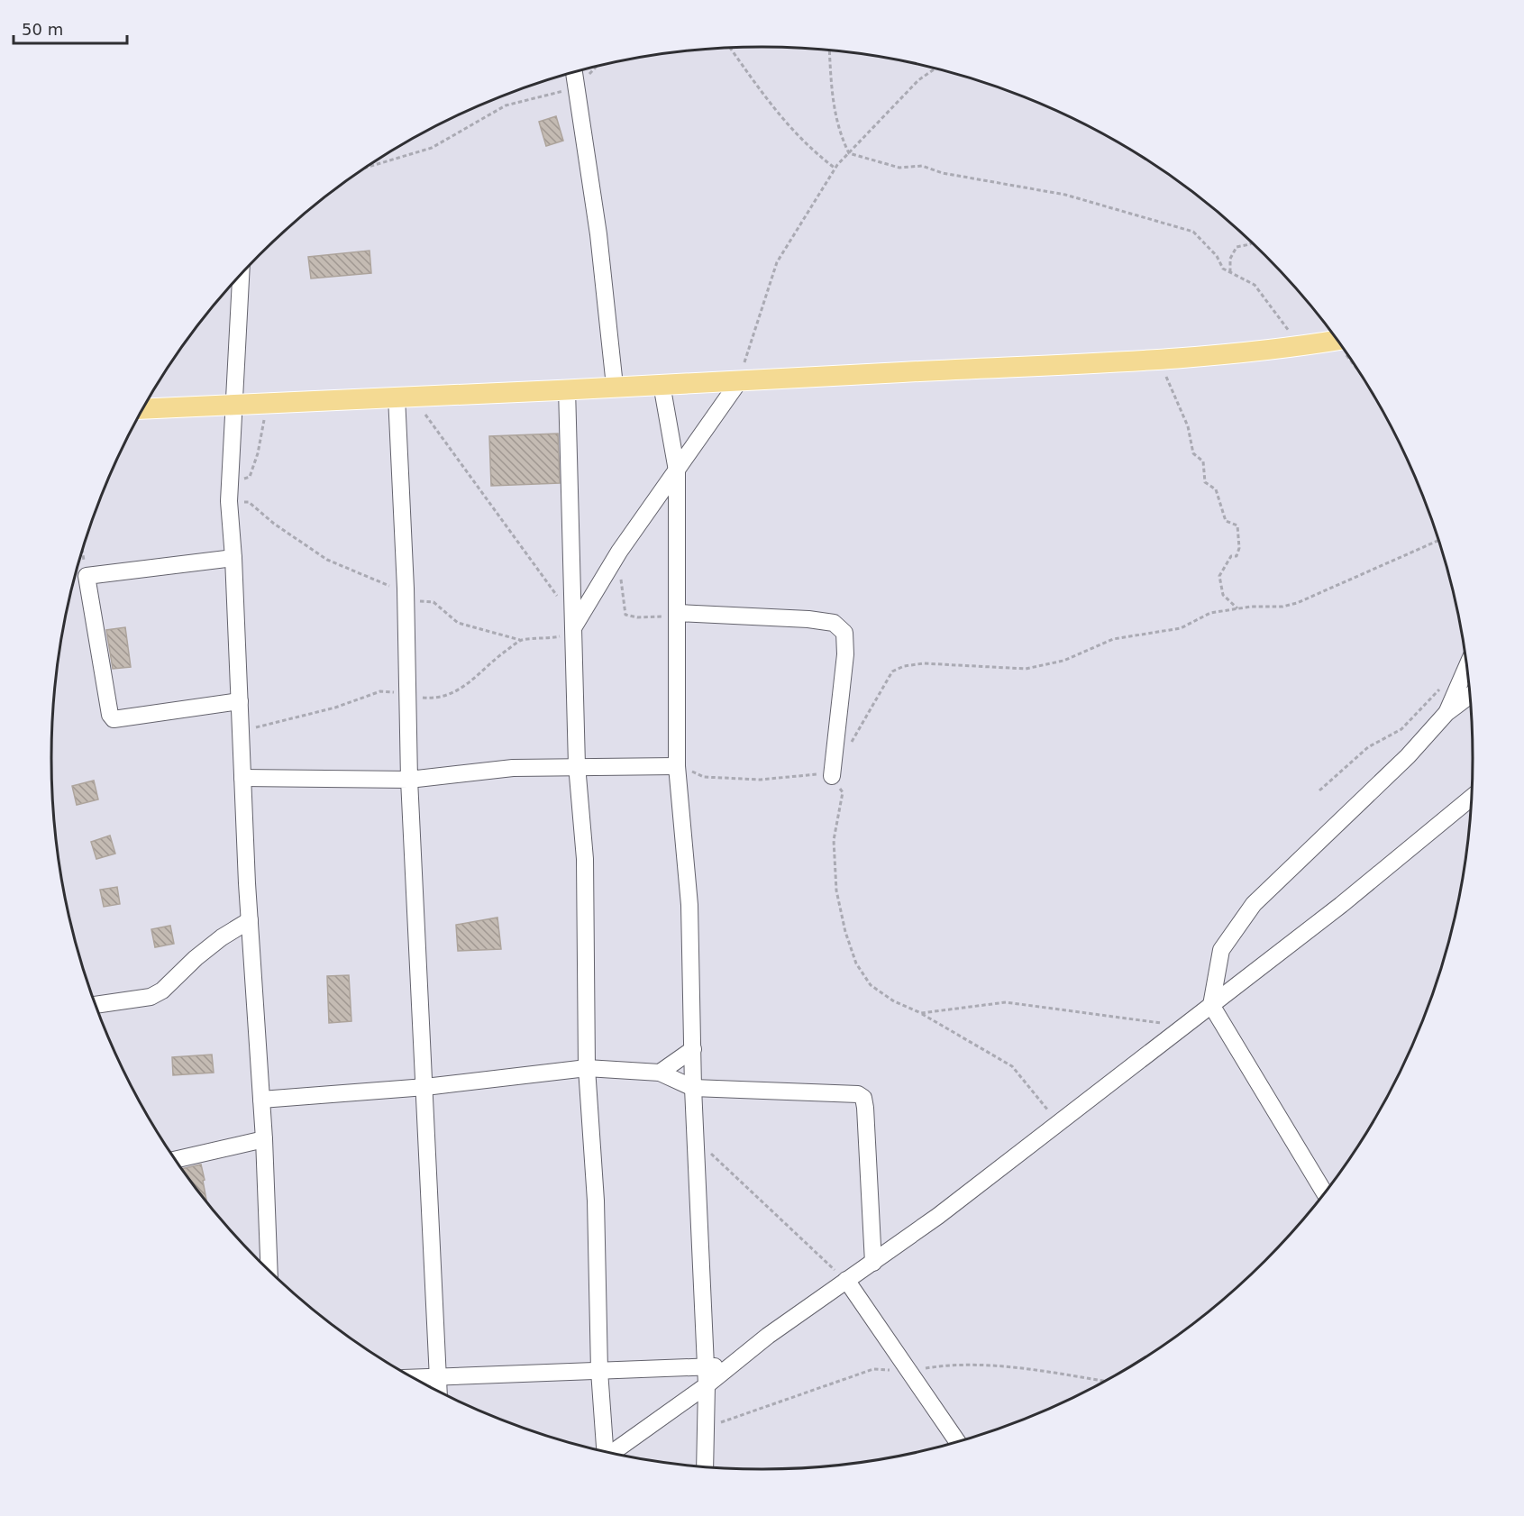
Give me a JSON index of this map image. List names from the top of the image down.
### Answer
{
  "scale_bar": "50 m"
}
